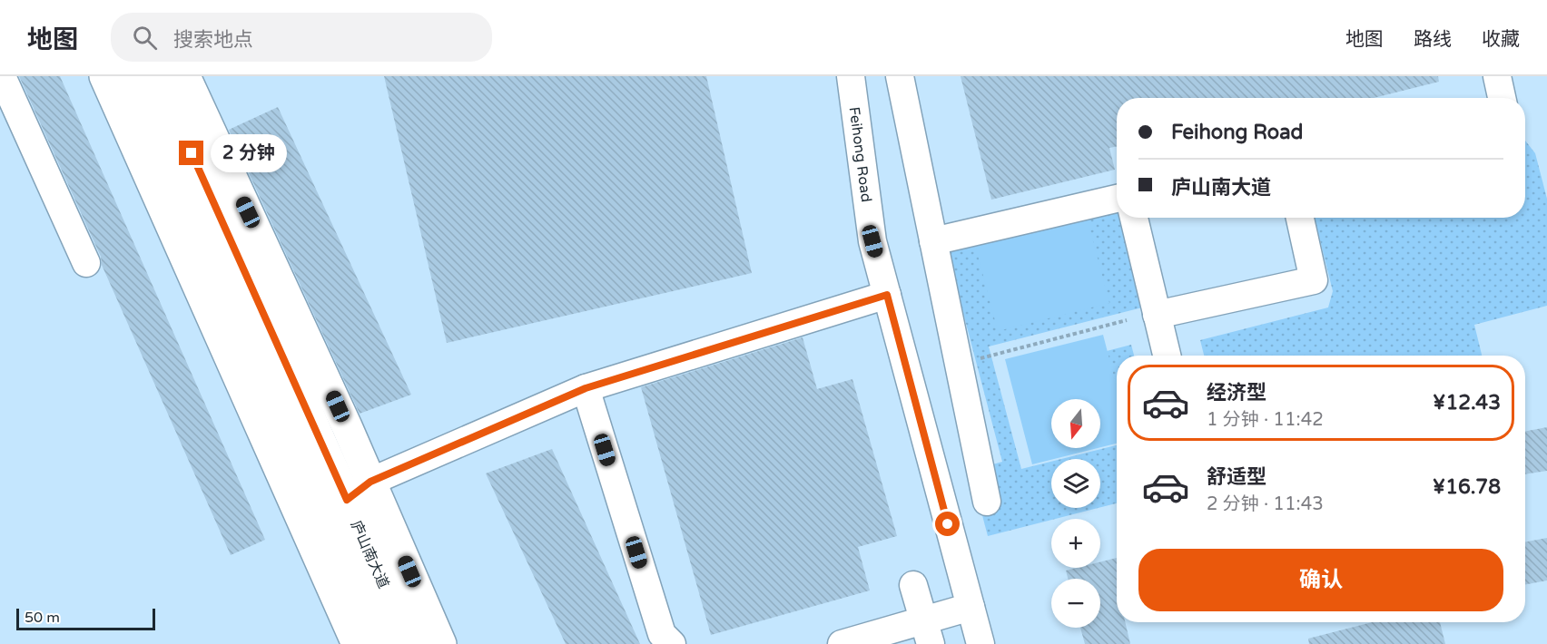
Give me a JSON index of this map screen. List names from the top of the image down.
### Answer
{
  "streets": {
    "main road": ["庐山南大道"],
    "street": ["Feihong Road"]
  },
  "scale_bar": "50 m",
  "north": "bottom",
  "page": {
    "header": "地图",
    "search": "搜索地点",
    "nav": ["地图", "路线", "收藏"],
    "banner": ["Feihong Road", "庐山南大道"],
    "bubble": "2 分钟",
    "list": [
      {
        "name": "经济型",
        "note": "1 分钟 · 11:42",
        "value": "¥12.43"
      },
      {
        "name": "舒适型",
        "note": "2 分钟 · 11:43",
        "value": "¥16.78"
      }
    ],
    "map_buttons": ["+", "−"],
    "buttons": "确认",
    "scale": "50 m"
  }
}
